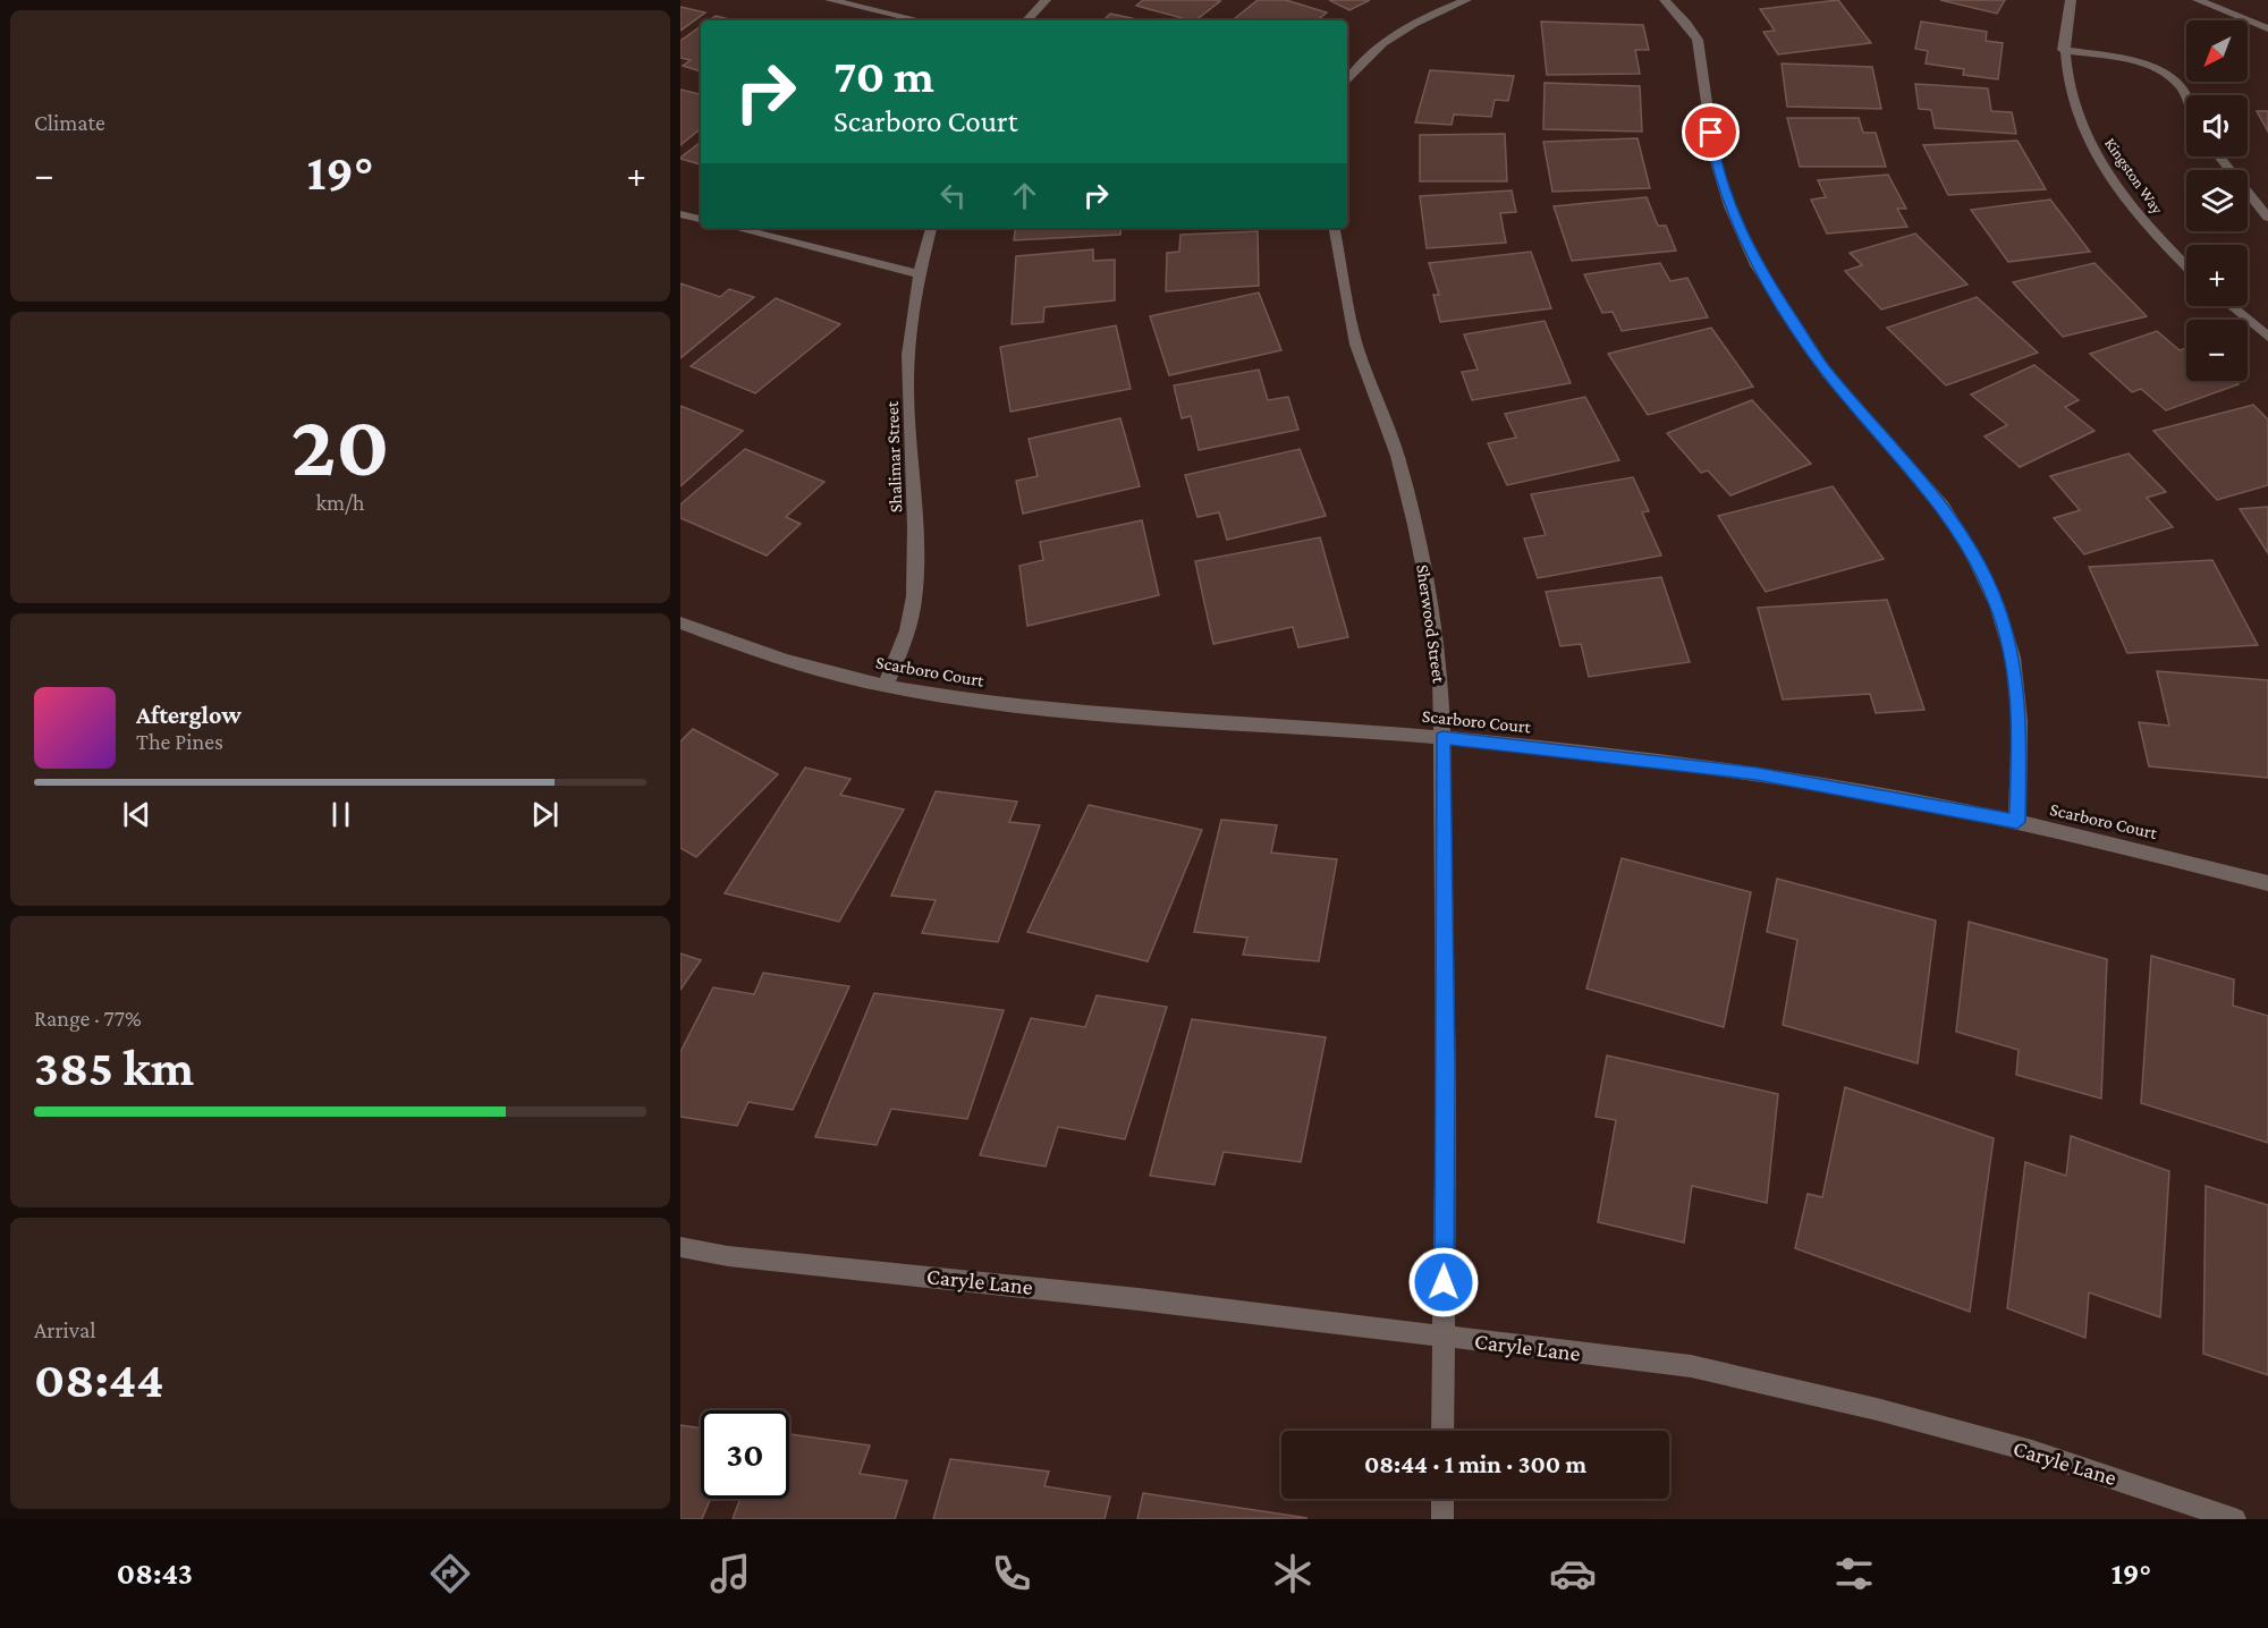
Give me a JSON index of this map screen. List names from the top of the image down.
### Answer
{
  "streets": {
    "street": [
      "Kingston Way",
      "Shalimar Street",
      "Sherwood Street",
      "Scarboro Court",
      "Caryle Lane"
    ]
  },
  "crossings": [
    ["Shalimar Street", "Scarboro Court"],
    ["Sherwood Street", "Scarboro Court"],
    ["Sherwood Street", "Caryle Lane"]
  ],
  "north": "bottom left",
  "page": {
    "tile": [
      "Climate",
      ["20", "km/h"],
      ["Range · 77%", "385 km"],
      ["Arrival", "08:44"]
    ],
    "map_buttons": ["+", "−"],
    "turn": ["70 m", "Scarboro Court"],
    "heat": ["−", "19°", "+"],
    "song": ["Afterglow", "The Pines"],
    "limit": "30",
    "trip": "08:44 · 1 min · 300 m",
    "tabs": ["08:43", "19°"]
  }
}
